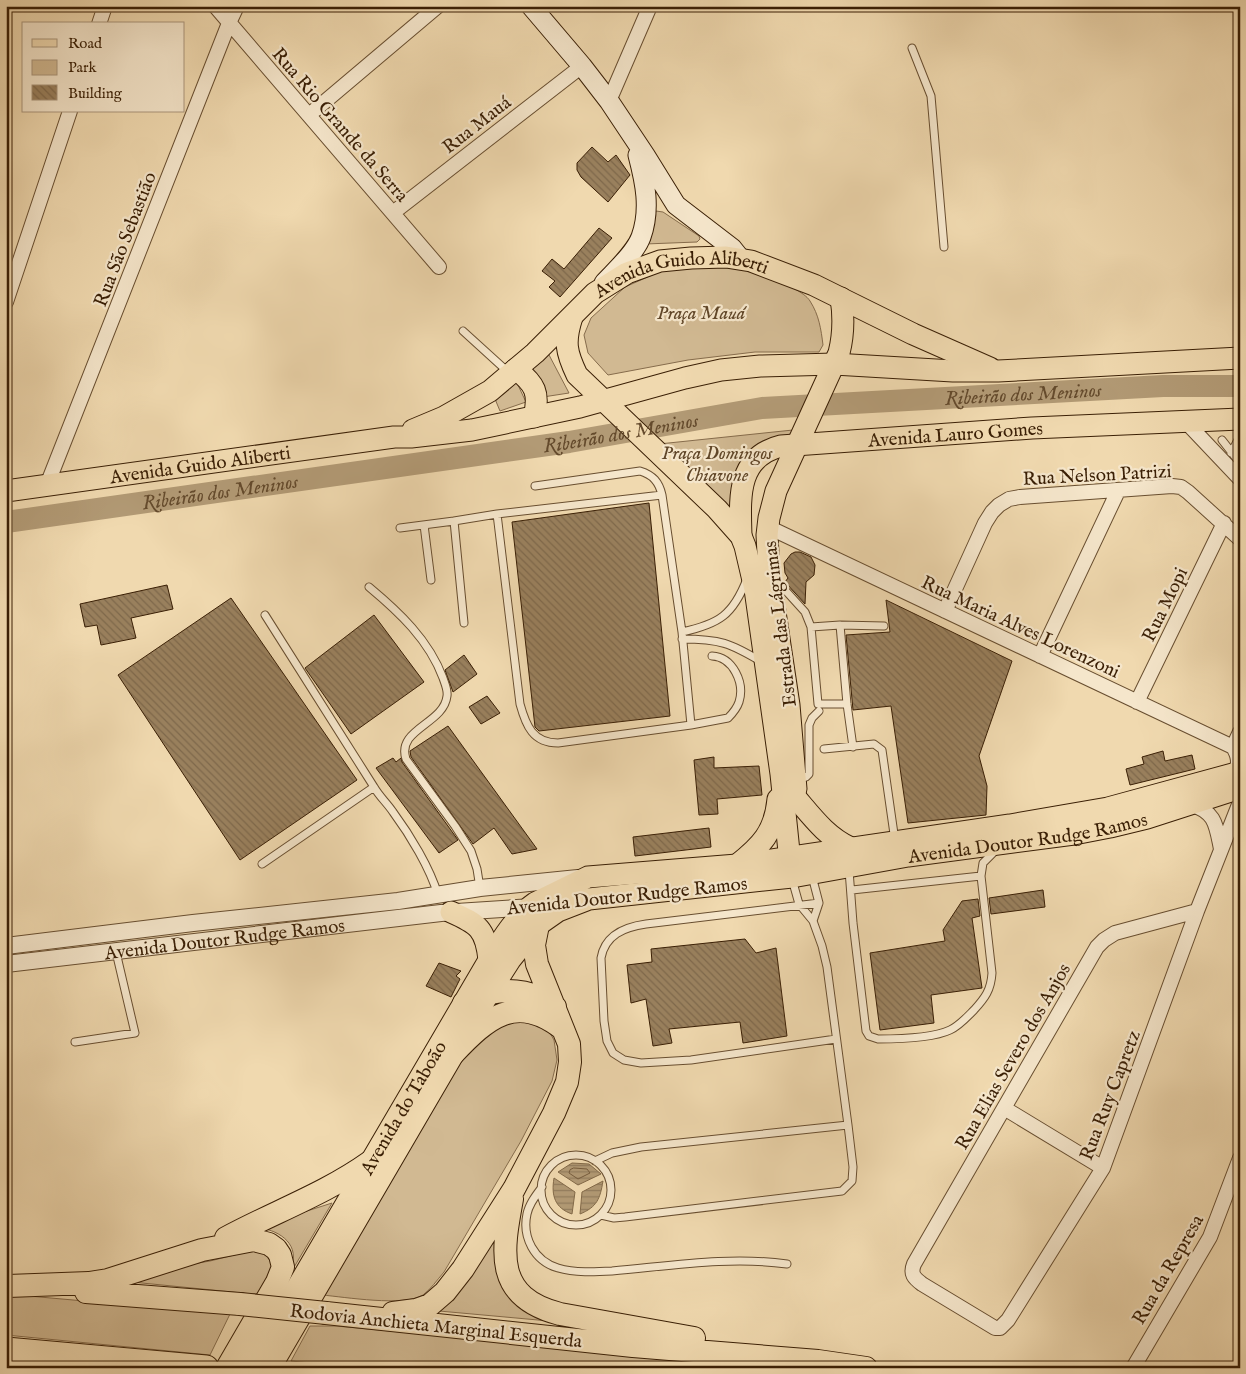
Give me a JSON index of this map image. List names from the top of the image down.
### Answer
{
  "streets": {
    "highway": ["Rodovia Anchieta Marginal Esquerda"],
    "main road": [
      "Avenida Guido Aliberti",
      "Avenida Lauro Gomes",
      "Estrada das Lágrimas",
      "Avenida Doutor Rudge Ramos",
      "Avenida do Taboão"
    ],
    "street": [
      "Rua Rio Grande da Serra",
      "Rua Mauá",
      "Rua São Sebastião",
      "Rua Nelson Patrizi",
      "Rua Mopi",
      "Rua Maria Alves Lorenzoni",
      "Rua Elias Severo dos Anjos",
      "Rua Ruy Capretz",
      "Rua da Represa"
    ]
  },
  "crossings": [
    ["Rua Rio Grande da Serra", "Rua Mauá"],
    ["Rua Rio Grande da Serra", "Rua São Sebastião"],
    ["Rua São Sebastião", "Avenida Guido Aliberti"],
    ["Avenida Guido Aliberti", "Estrada das Lágrimas"],
    ["Avenida Lauro Gomes", "Estrada das Lágrimas"],
    ["Rua Nelson Patrizi", "Rua Mopi"],
    ["Rua Nelson Patrizi", "Rua Maria Alves Lorenzoni"],
    ["Rua Mopi", "Rua Maria Alves Lorenzoni"],
    ["Estrada das Lágrimas", "Rua Maria Alves Lorenzoni"],
    ["Estrada das Lágrimas", "Avenida Doutor Rudge Ramos"],
    ["Avenida Doutor Rudge Ramos", "Avenida do Taboão"],
    ["Rua Elias Severo dos Anjos", "Rua Ruy Capretz"]
  ],
  "water": ["Ribeirão dos Meninos"],
  "parks": ["Praça Mauá", "Praça Domingos Chiavone"],
  "legend": ["Road", "Park", "Building"]
}
